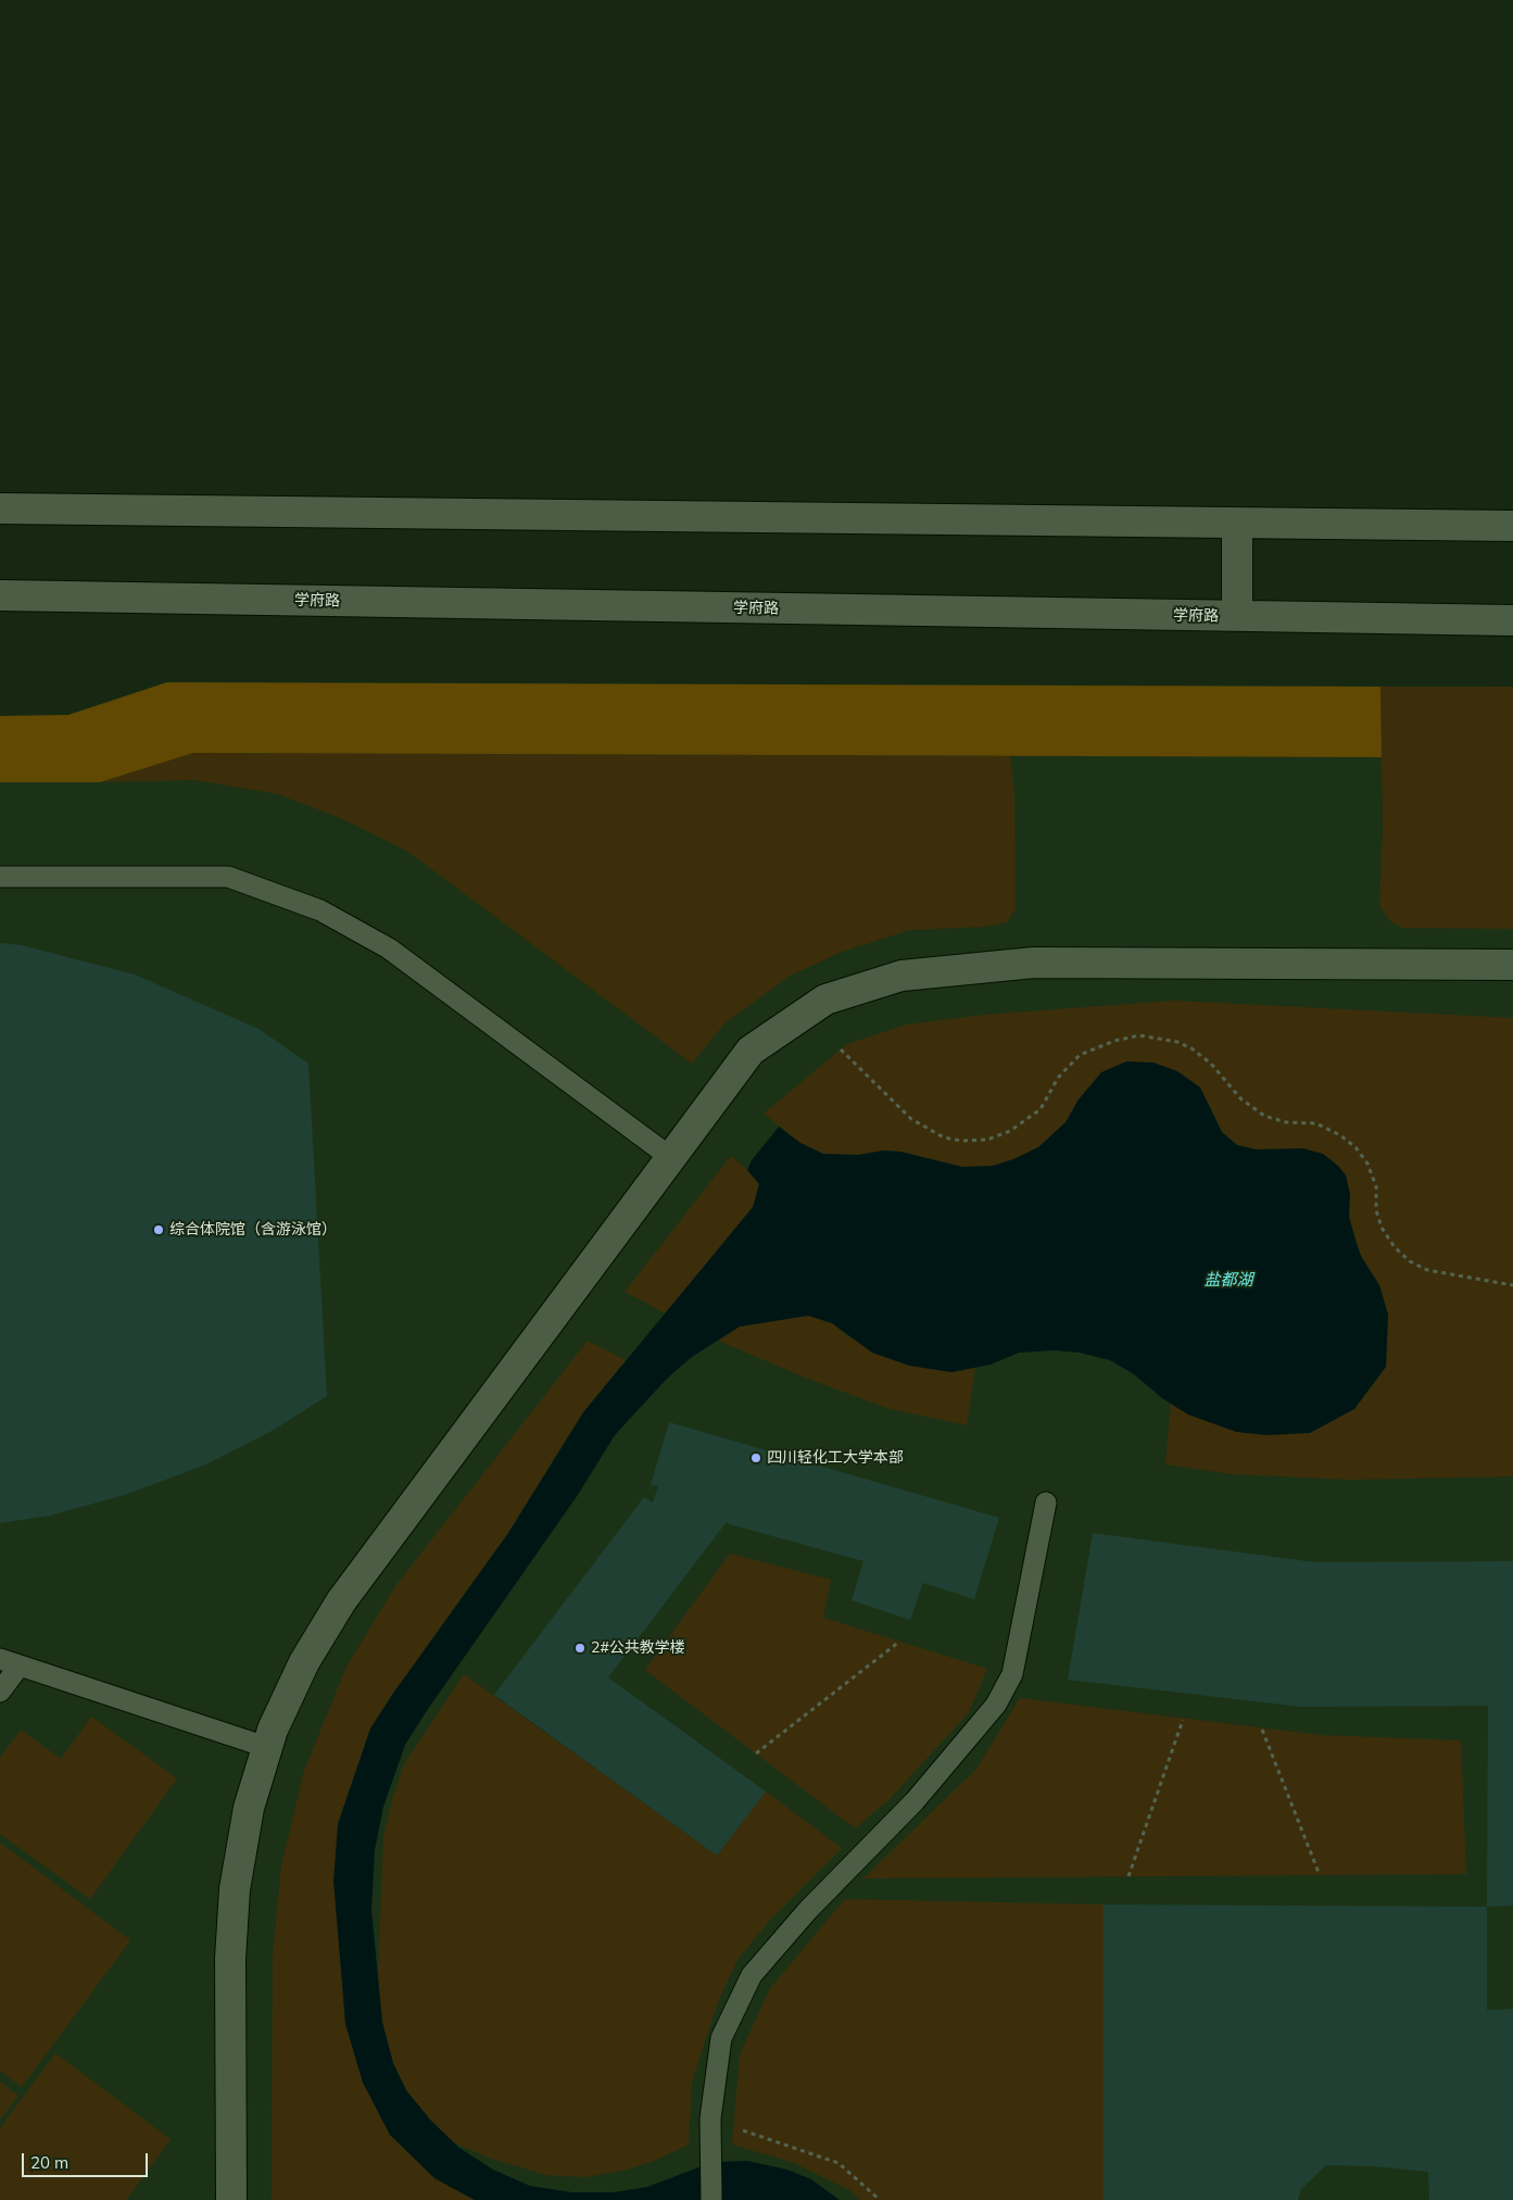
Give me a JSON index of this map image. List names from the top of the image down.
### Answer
{
  "streets": {
    "main road": ["学府路"]
  },
  "water": ["盐都湖"],
  "places": ["综合体院馆（含游泳馆）", "四川轻化工大学本部", "2#公共教学楼"],
  "scale_bar": "20 m"
}
